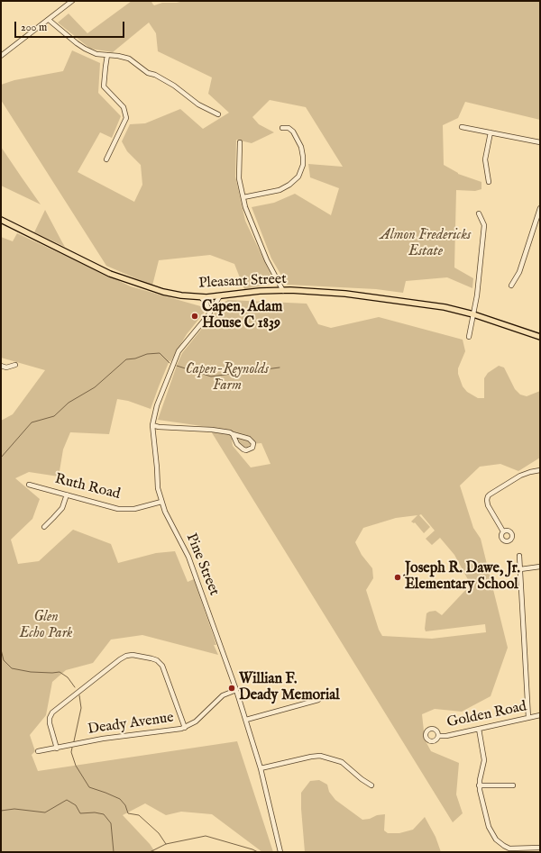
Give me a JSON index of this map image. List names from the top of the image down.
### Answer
{
  "streets": {
    "main road": ["Pleasant Street"],
    "street": [
      "Ruth Road",
      "Pine Street",
      "Golden Road",
      "Deady Avenue"
    ]
  },
  "crossings": [
    ["Pleasant Street", "Pine Street"],
    ["Ruth Road", "Pine Street"],
    ["Pine Street", "Deady Avenue"]
  ],
  "parks": ["Almon Fredericks Estate", "Capen-Reynolds Farm", "Glen Echo Park"],
  "places": ["Capen, Adam House C 1839", "Joseph R. Dawe, Jr. Elementary School", "Willian F. Deady Memorial"],
  "scale_bar": "200 m"
}
